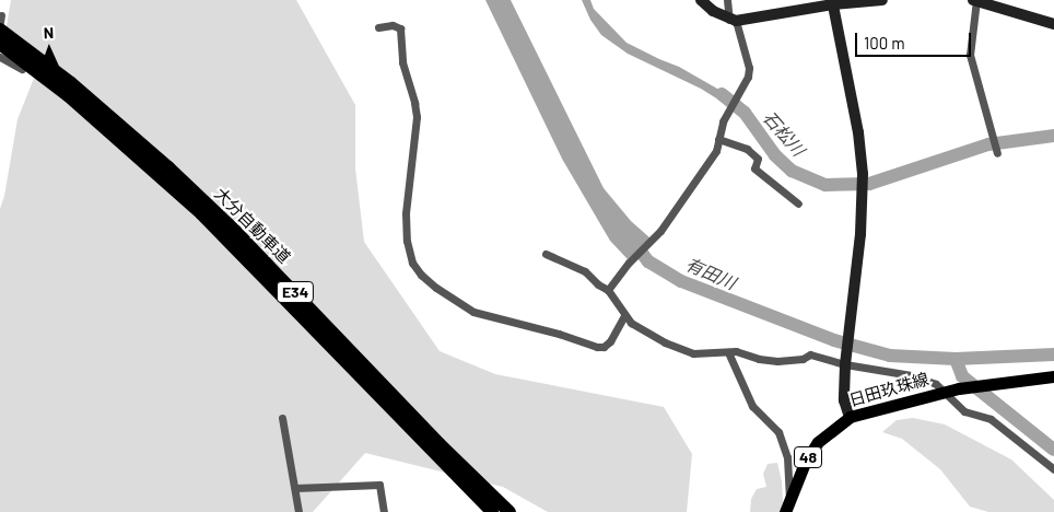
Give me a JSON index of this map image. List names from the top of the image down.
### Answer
{
  "streets": {
    "highway": ["大分自動車道", "E34"],
    "main road": ["日田玖珠線", "48"]
  },
  "water": ["石松川", "有田川"],
  "scale_bar": "100 m",
  "north": "top"
}
